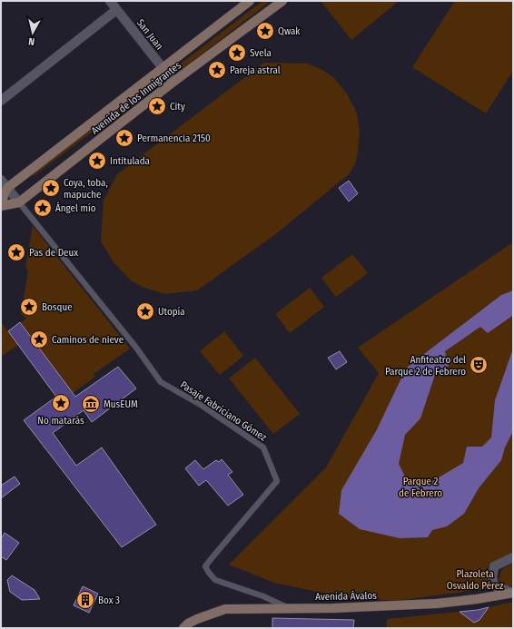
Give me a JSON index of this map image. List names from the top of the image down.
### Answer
{
  "streets": {
    "main road": ["Avenida de los Inmigrantes", "Avenida Ávalos"],
    "street": ["San Juan"],
    "lane": ["Pasaje Fabriciano Gómez"]
  },
  "crossings": [
    ["San Juan", "Avenida de los Inmigrantes"],
    ["Avenida de los Inmigrantes", "Pasaje Fabriciano Gómez"],
    ["Pasaje Fabriciano Gómez", "Avenida Ávalos"]
  ],
  "parks": ["Parque 2 de Febrero", "Plazoleta Osvaldo Pérez"],
  "places": {
    "place": [
      "Qwak",
      "Svela",
      "Pareja astral",
      "City",
      "Permanencia 2150",
      "Intitulada",
      "Coya, toba, mapuche",
      "Ángel mío",
      "Pas de Deux",
      "Bosque",
      "Utopía",
      "Caminos de nieve",
      "No matarás"
    ],
    "theatre": ["Anfiteatro del Parque 2 de Febrero"],
    "museum": ["MusEUM"],
    "building": ["Box 3"]
  },
  "north": "bottom"
}
